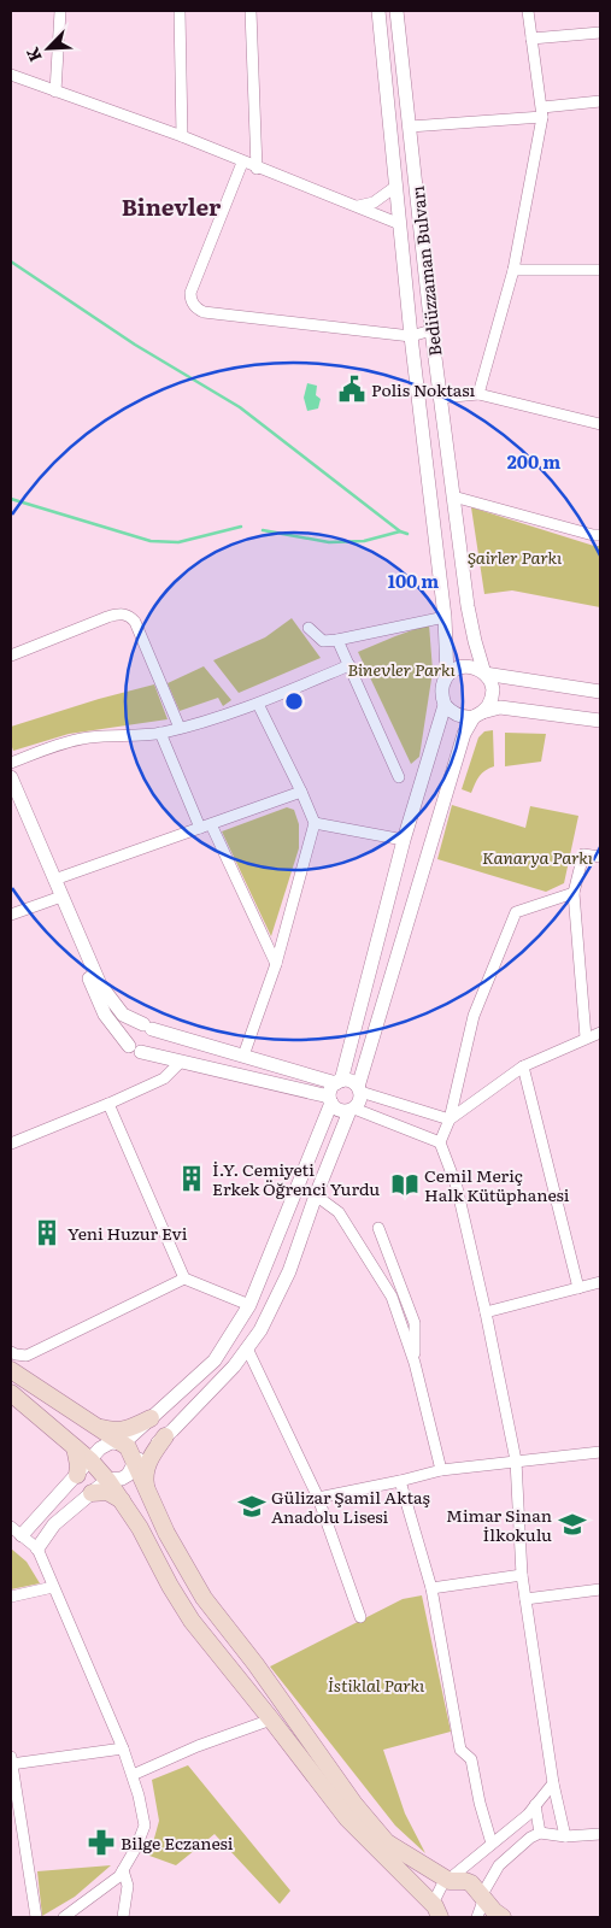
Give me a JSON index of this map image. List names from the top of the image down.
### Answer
{
  "streets": {
    "street": ["Bediüzzaman Bulvarı"]
  },
  "districts": ["Binevler"],
  "parks": [
    "Şairler Parkı",
    "Binevler Parkı",
    "Kanarya Parkı",
    "İstiklal Parkı"
  ],
  "places": {
    "public building": ["Polis Noktası"],
    "building": ["İ.Y. Cemiyeti Erkek Öğrenci Yurdu", "Yeni Huzur Evi"],
    "library": ["Cemil Meriç Halk Kütüphanesi"],
    "school or university": ["Gülizar Şamil Aktaş Anadolu Lisesi", "Mimar Sinan İlkokulu"],
    "pharmacy": ["Bilge Eczanesi"]
  },
  "north": "bottom left",
  "rings": ["200 m", "100 m"]
}
